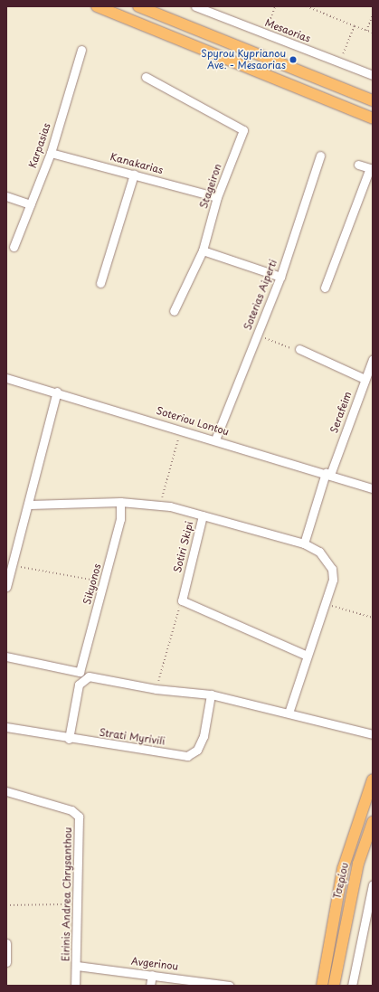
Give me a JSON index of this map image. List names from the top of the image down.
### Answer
{
  "streets": {
    "main road": ["Τσερίου"],
    "street": [
      "Mesaorias",
      "Karpasias",
      "Kanakarias",
      "Stageiron",
      "Soterias Aiperti",
      "Serafeim",
      "Soteriou Lontou",
      "Sotiri Skipi",
      "Sikyonos",
      "Strati Myrivili",
      "Eirinis Andrea Chrysanthou",
      "Avgerinou"
    ]
  },
  "crossings": [
    ["Karpasias", "Kanakarias"],
    ["Kanakarias", "Stageiron"],
    ["Soterias Aiperti", "Soteriou Lontou"],
    ["Serafeim", "Soteriou Lontou"],
    ["Sotiri Skipi", "Sikyonos"],
    ["Eirinis Andrea Chrysanthou", "Avgerinou"]
  ],
  "places": ["Spyrou Kyprianou Ave. - Mesaorias"]
}
